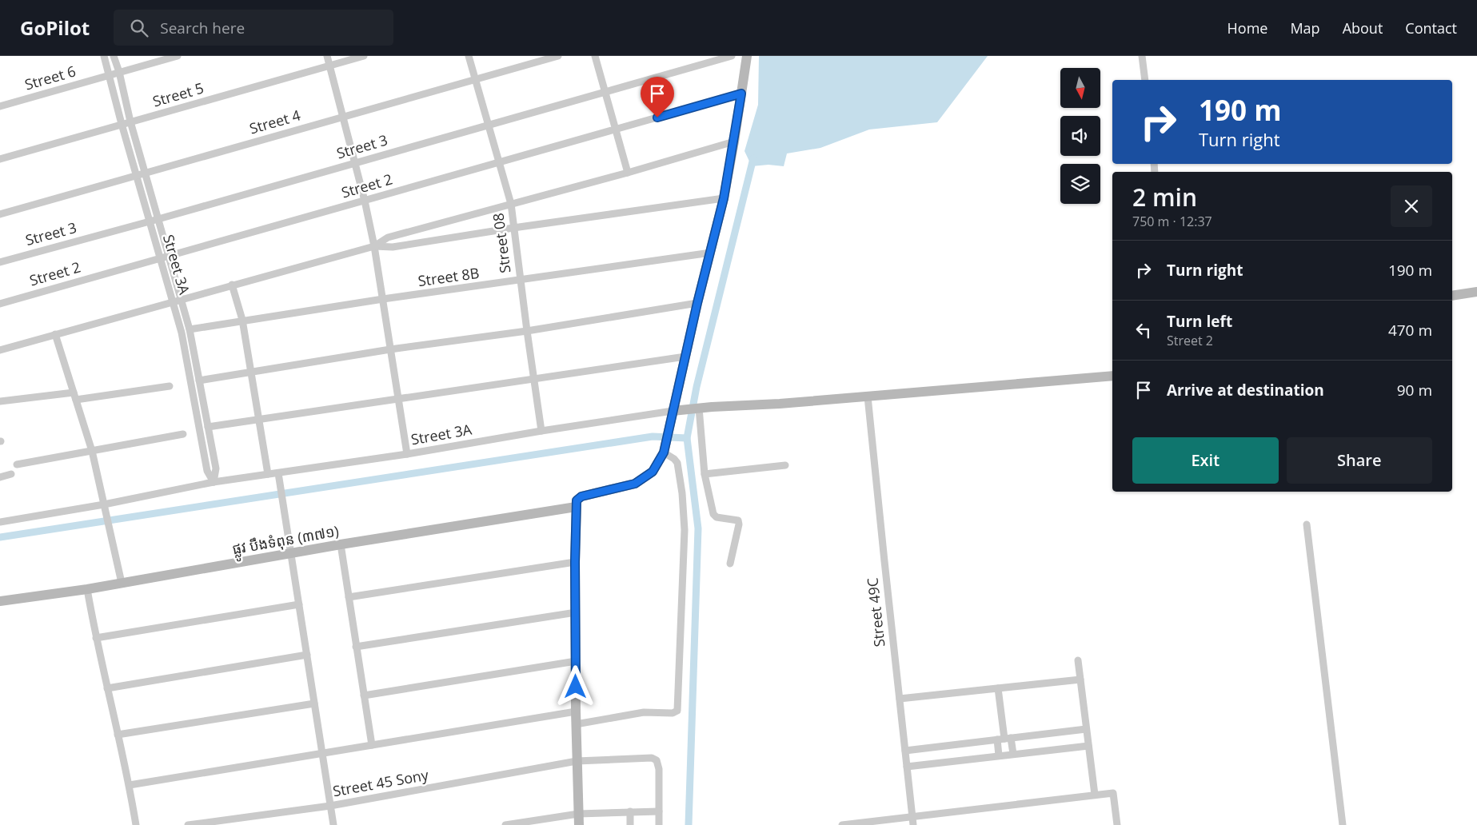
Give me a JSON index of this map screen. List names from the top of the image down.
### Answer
{
  "streets": {
    "street": [
      "Street 6",
      "Street 5",
      "Street 4",
      "Street 3",
      "Street 2",
      "Street 08",
      "Street 3A",
      "Street 8B",
      "ផ្លូវ បឹងទំពុន (៣៧១)",
      "Street 49C",
      "Street 45 Sony"
    ]
  },
  "crossings": [
    ["Street 6", "Street 3A"],
    ["Street 5", "Street 3A"],
    ["Street 4", "Street 08"],
    ["Street 4", "Street 3A"],
    ["Street 3", "Street 08"],
    ["Street 3", "Street 3A"],
    ["Street 2", "Street 08"],
    ["Street 2", "Street 3A"],
    ["Street 08", "Street 3A"],
    ["Street 08", "Street 8B"],
    ["Street 3A", "Street 8B"]
  ],
  "north": "bottom",
  "page": {
    "header": "GoPilot",
    "search": "Search here",
    "nav": [
      "Home",
      "Map",
      "About",
      "Contact"
    ],
    "turn": ["190 m", "Turn right"],
    "heading": ["2 min", "750 m · 12:37"],
    "list": [
      {
        "name": "Turn right",
        "value": "190 m"
      },
      {
        "name": "Turn left",
        "note": "Street 2",
        "value": "470 m"
      },
      {
        "name": "Arrive at destination",
        "value": "90 m"
      }
    ],
    "buttons": ["Exit", "Share"]
  }
}
